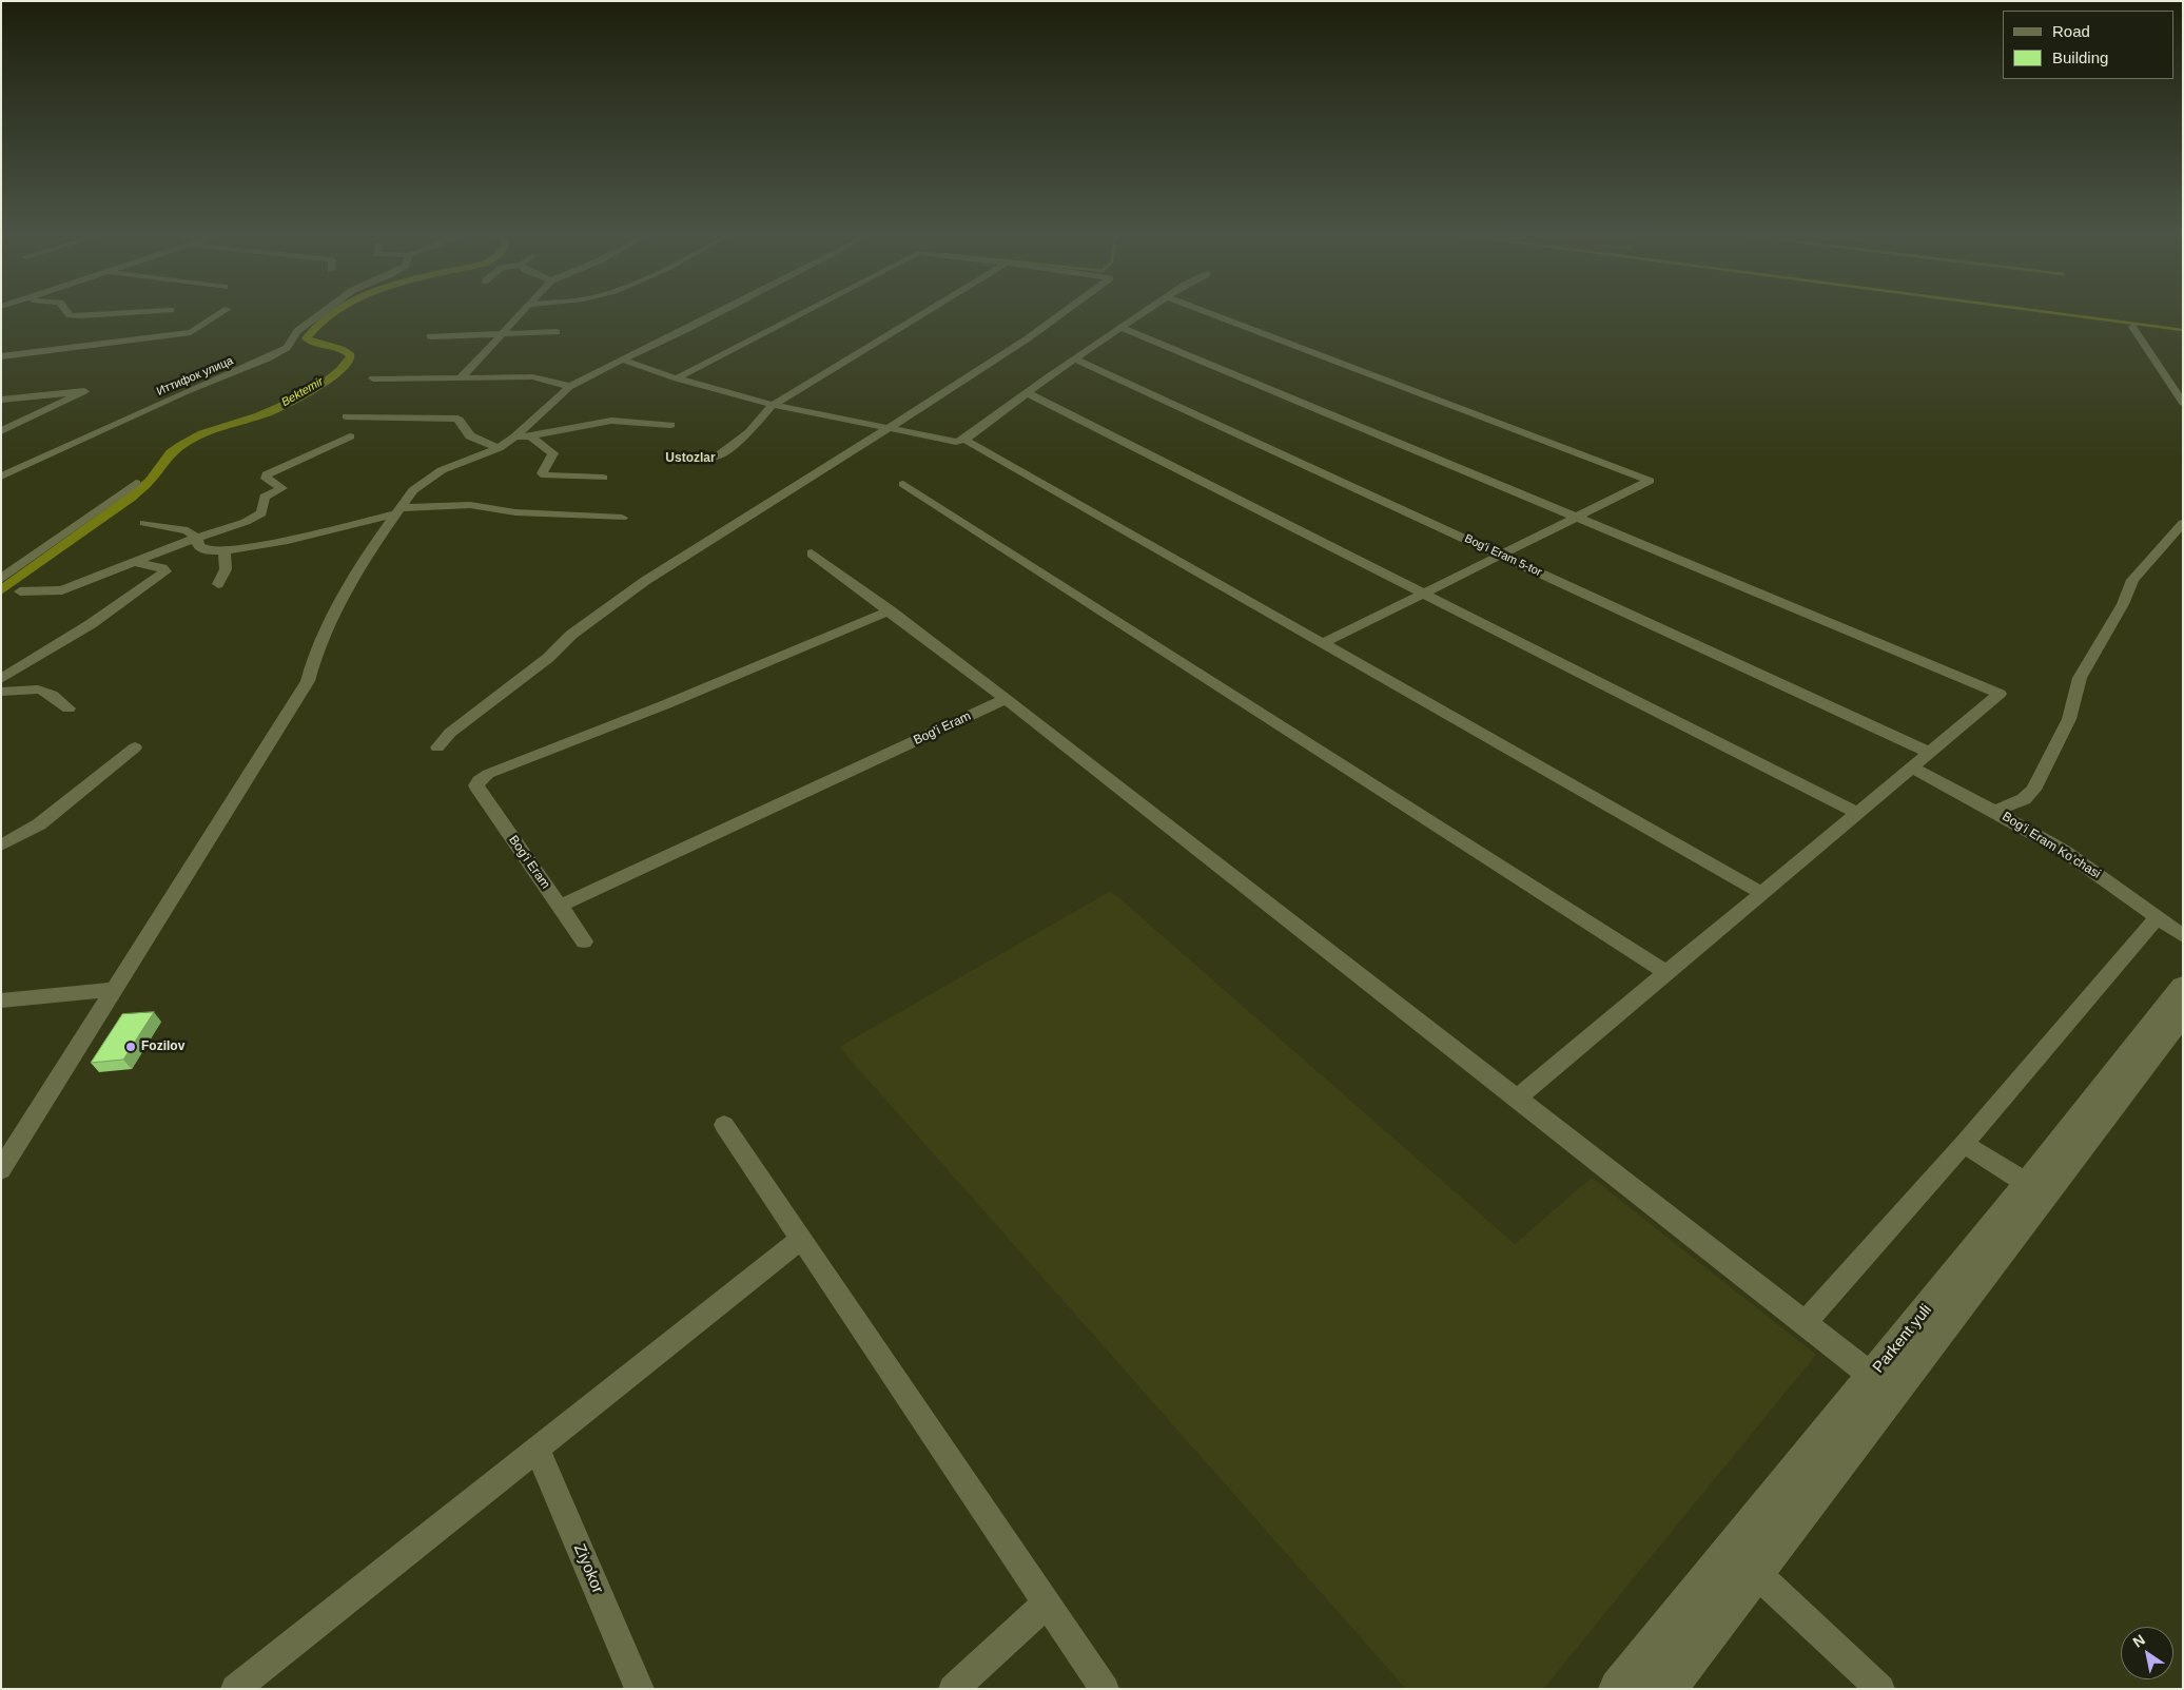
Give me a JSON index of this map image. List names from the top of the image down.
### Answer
{
  "streets": {
    "street": [
      "Иттифок улица",
      "Bog'i Eram 5-tor",
      "Bog'i Eram",
      "Bog’i Eram Ko’chasi",
      "Parkent yuli",
      "Ziyokor"
    ]
  },
  "districts": ["Ustozlar"],
  "water": ["Bektemir"],
  "places": ["Fozilov"],
  "legend": ["Road", "Building"],
  "north": "top left"
}
